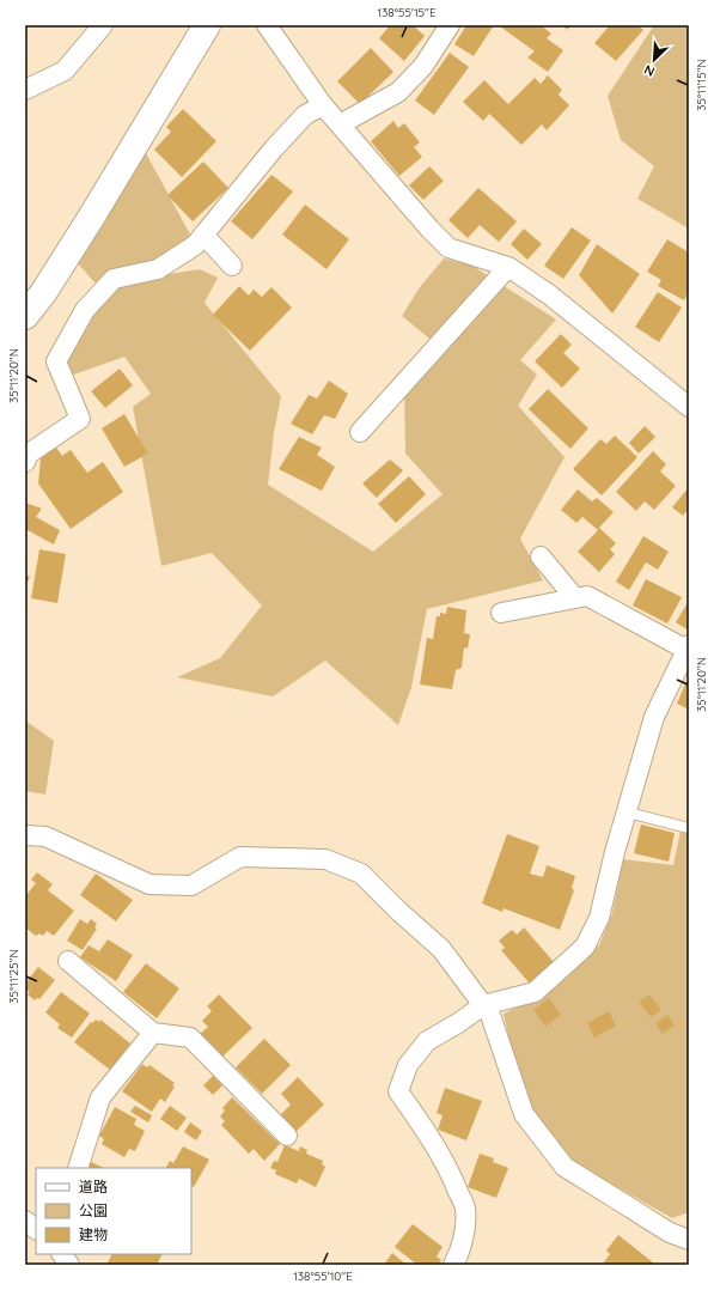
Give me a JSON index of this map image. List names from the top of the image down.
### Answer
{
  "legend": ["道路", "公園", "建物"],
  "north": "bottom left",
  "coordinates": [
    "138°55'15\"E",
    "35°11'15\"N",
    "35°11'20\"N",
    "35°11'25\"N",
    "138°55'10\"E"
  ]
}
